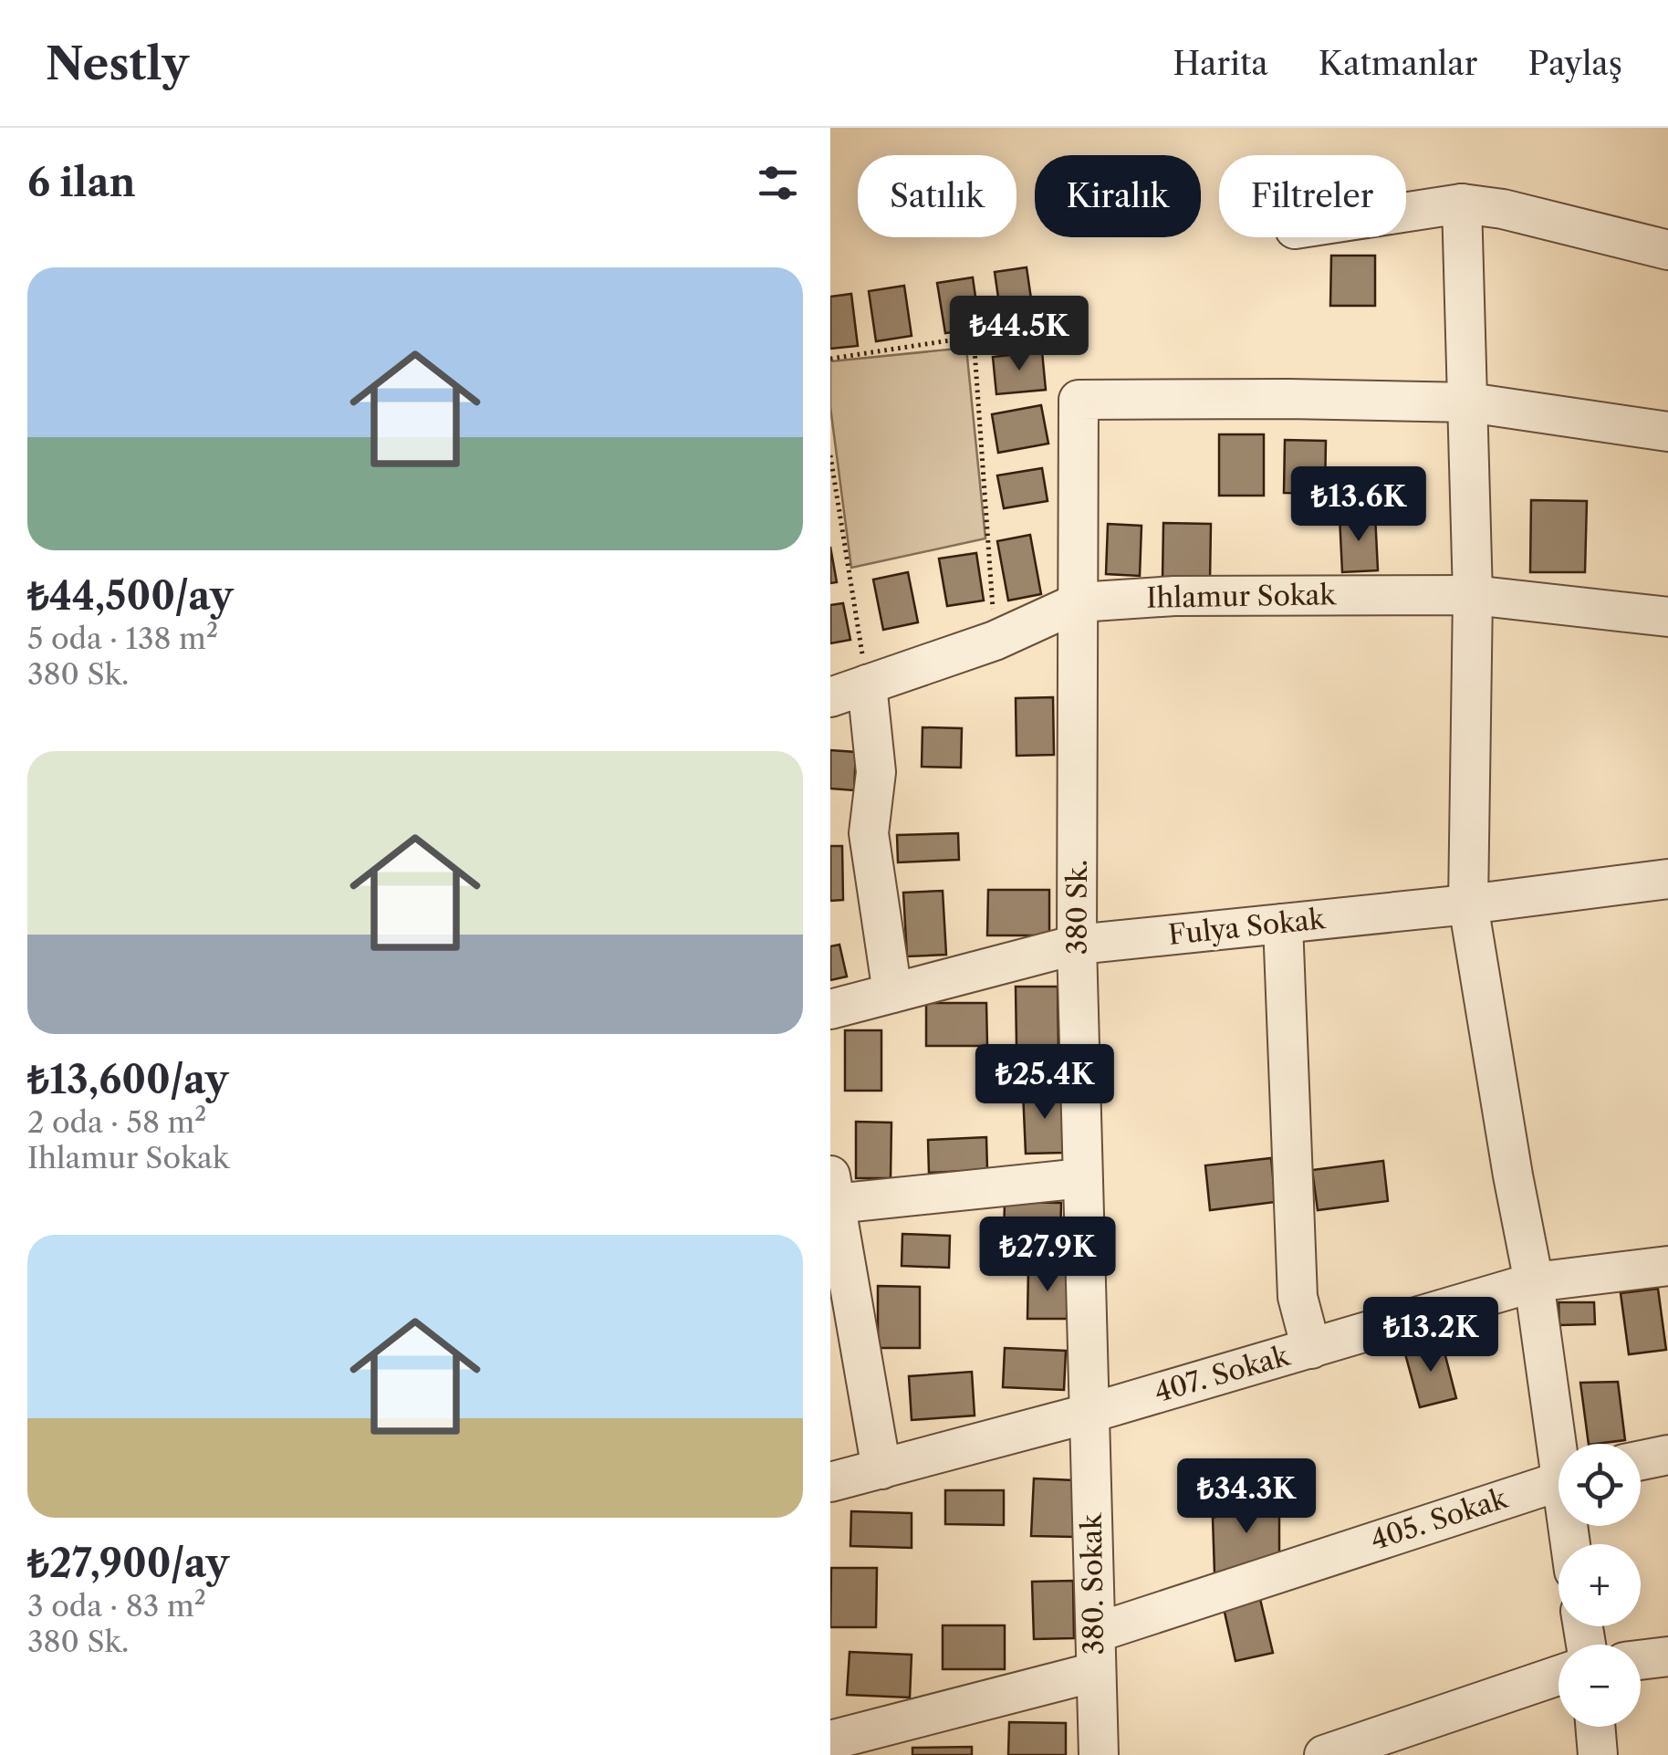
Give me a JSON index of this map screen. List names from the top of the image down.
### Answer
{
  "streets": {
    "street": [
      "Ihlamur Sokak",
      "380 Sk.",
      "Fulya Sokak",
      "407. Sokak",
      "405. Sokak",
      "380. Sokak"
    ]
  },
  "crossings": [
    ["Ihlamur Sokak", "380 Sk."],
    ["380 Sk.", "Fulya Sokak"],
    ["380 Sk.", "407. Sokak"],
    ["380 Sk.", "380. Sokak"],
    ["407. Sokak", "380. Sokak"],
    ["405. Sokak", "380. Sokak"]
  ],
  "page": {
    "header": "Nestly",
    "nav": ["Harita", "Katmanlar", "Paylaş"],
    "heading": "6 ilan",
    "chip": ["Satılık", "Kiralık", "Filtreler"],
    "list": [
      {
        "name": "₺44,500/ay",
        "note": "5 oda · 138 m² · 380 Sk."
      },
      {
        "name": "₺13,600/ay",
        "note": "2 oda · 58 m² · Ihlamur Sokak"
      },
      {
        "name": "₺27,900/ay",
        "note": "3 oda · 83 m² · 380 Sk."
      }
    ],
    "price": [
      "₺44.5K",
      "₺13.6K",
      "₺25.4K",
      "₺27.9K",
      "₺13.2K",
      "₺34.3K"
    ],
    "map_buttons": ["+", "−"]
  }
}
